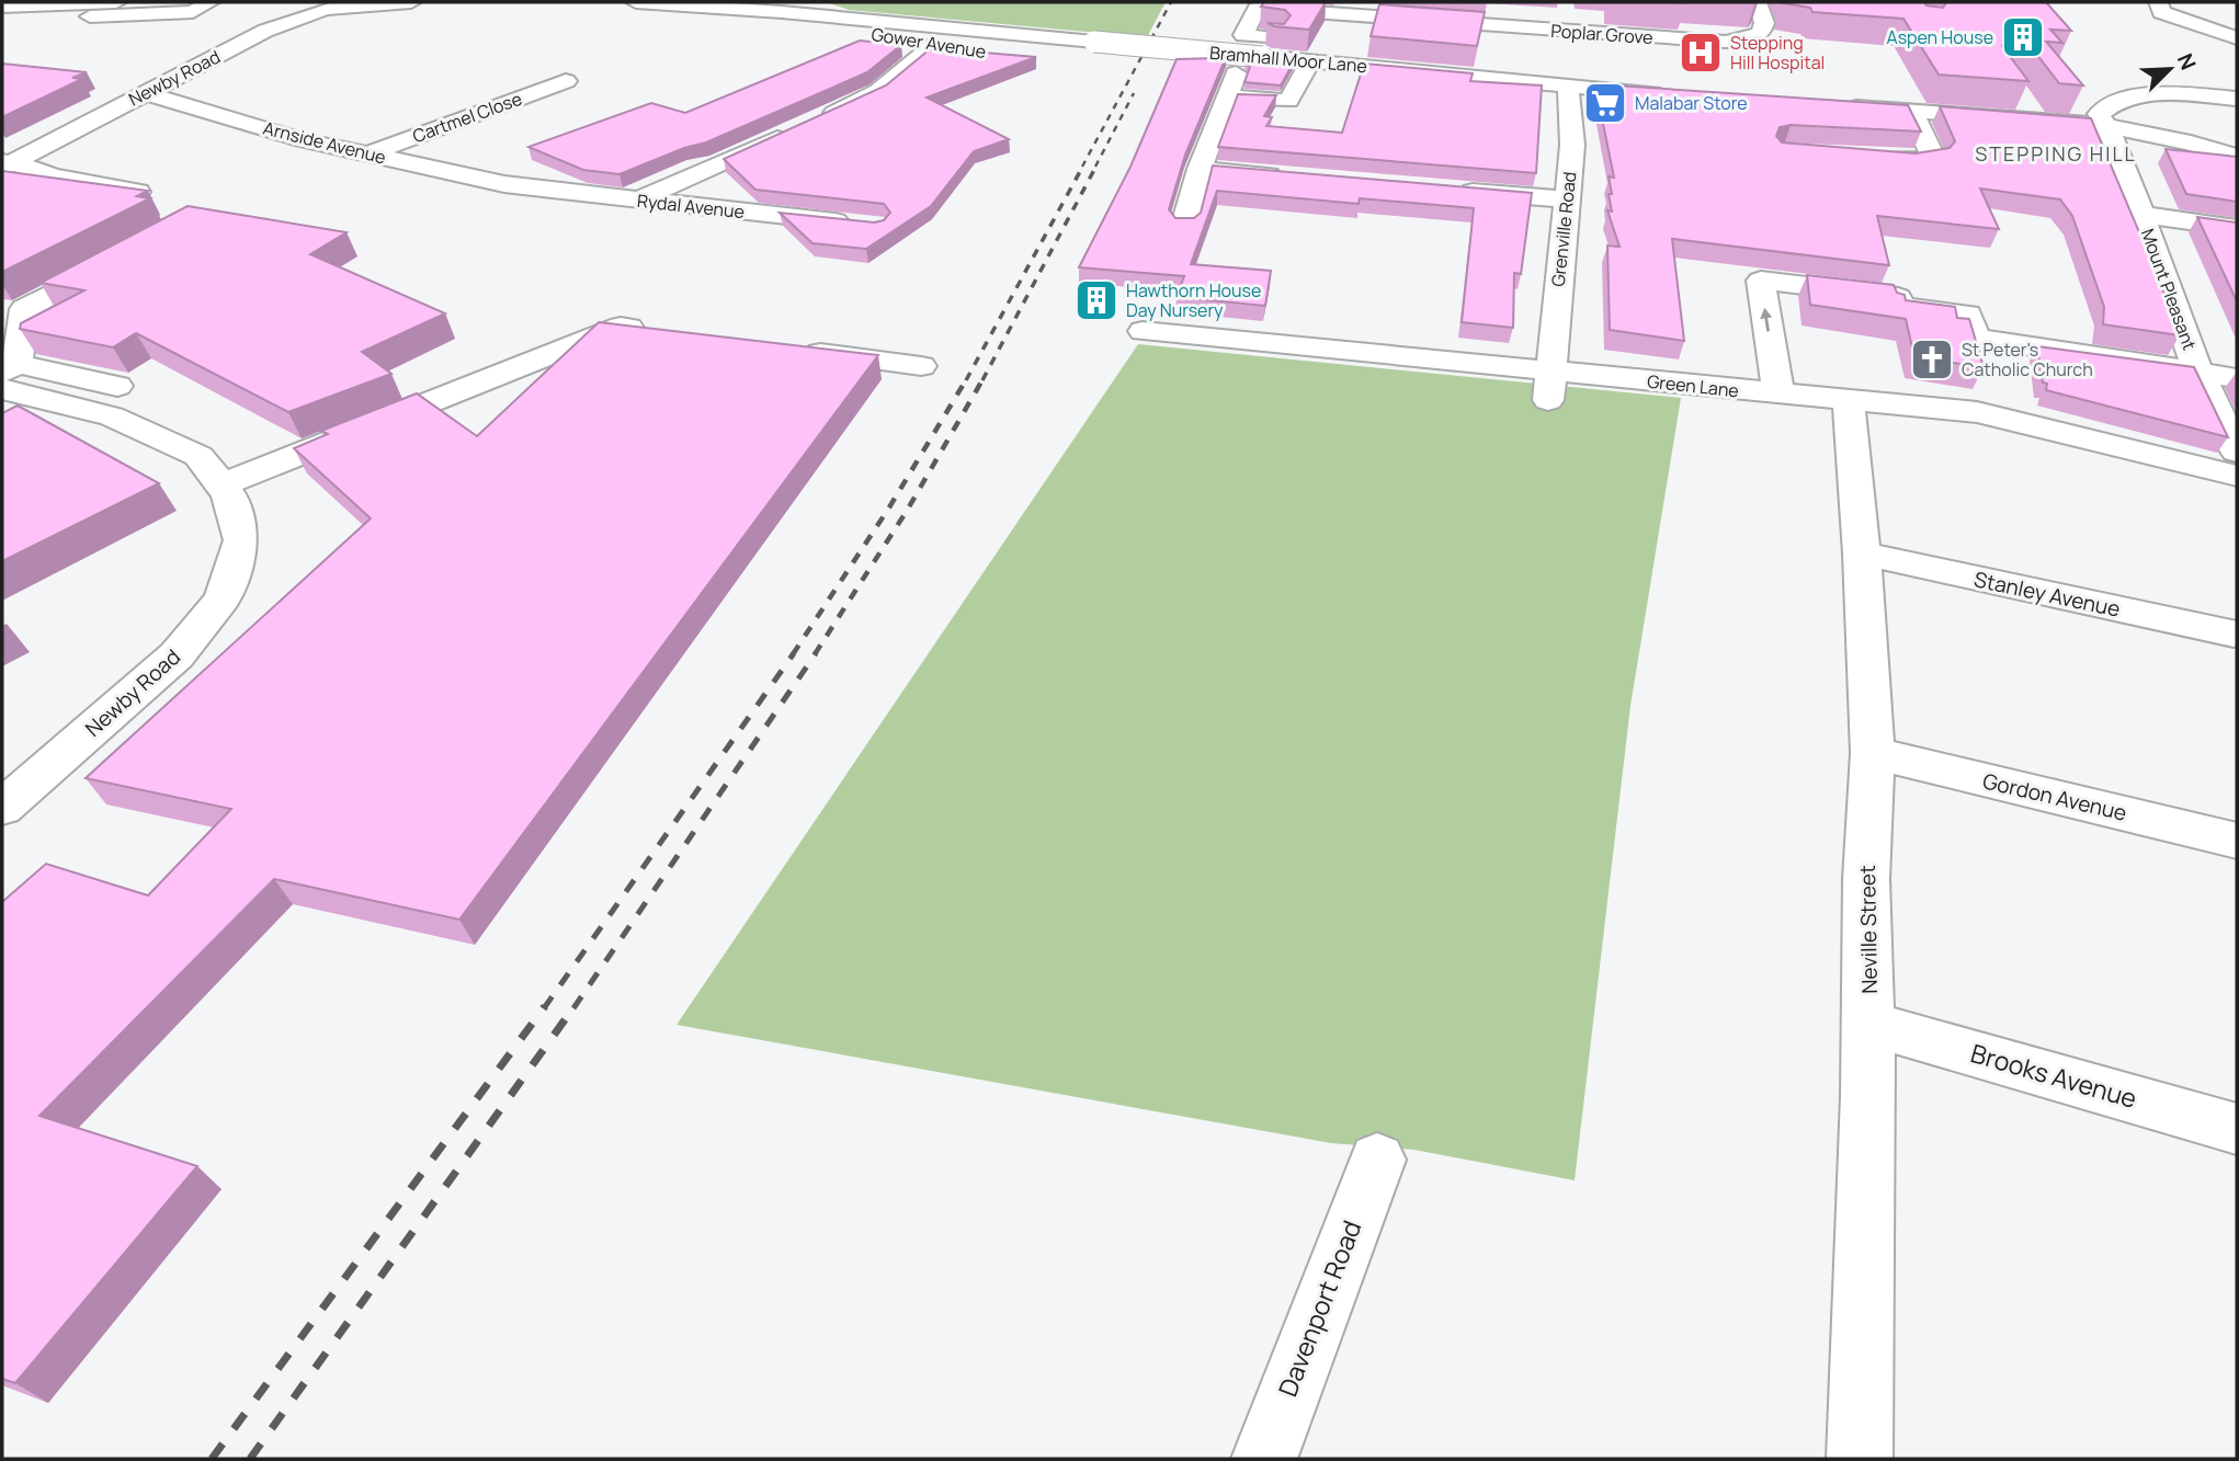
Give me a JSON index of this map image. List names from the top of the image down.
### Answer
{
  "streets": {
    "street": [
      "Poplar Grove",
      "Gower Avenue",
      "Bramhall Moor Lane",
      "Newby Road",
      "Cartmel Close",
      "Arnside Avenue",
      "Rydal Avenue",
      "Grenville Road",
      "Mount Pleasant",
      "Green Lane",
      "Stanley Avenue",
      "Gordon Avenue",
      "Neville Street",
      "Brooks Avenue",
      "Davenport Road"
    ]
  },
  "crossings": [
    ["Gower Avenue", "Bramhall Moor Lane"],
    ["Bramhall Moor Lane", "Grenville Road"],
    ["Newby Road", "Arnside Avenue"],
    ["Cartmel Close", "Arnside Avenue"],
    ["Arnside Avenue", "Rydal Avenue"],
    ["Grenville Road", "Green Lane"],
    ["Green Lane", "Neville Street"],
    ["Stanley Avenue", "Neville Street"],
    ["Gordon Avenue", "Neville Street"],
    ["Neville Street", "Brooks Avenue"]
  ],
  "districts": ["STEPPING HILL"],
  "places": {
    "building": ["Aspen House", "Hawthorn House Day Nursery"],
    "hospital": ["Stepping Hill Hospital"],
    "supermarket": ["Malabar Store"],
    "church": ["St Peter's Catholic Church"]
  },
  "north": "top right"
}
